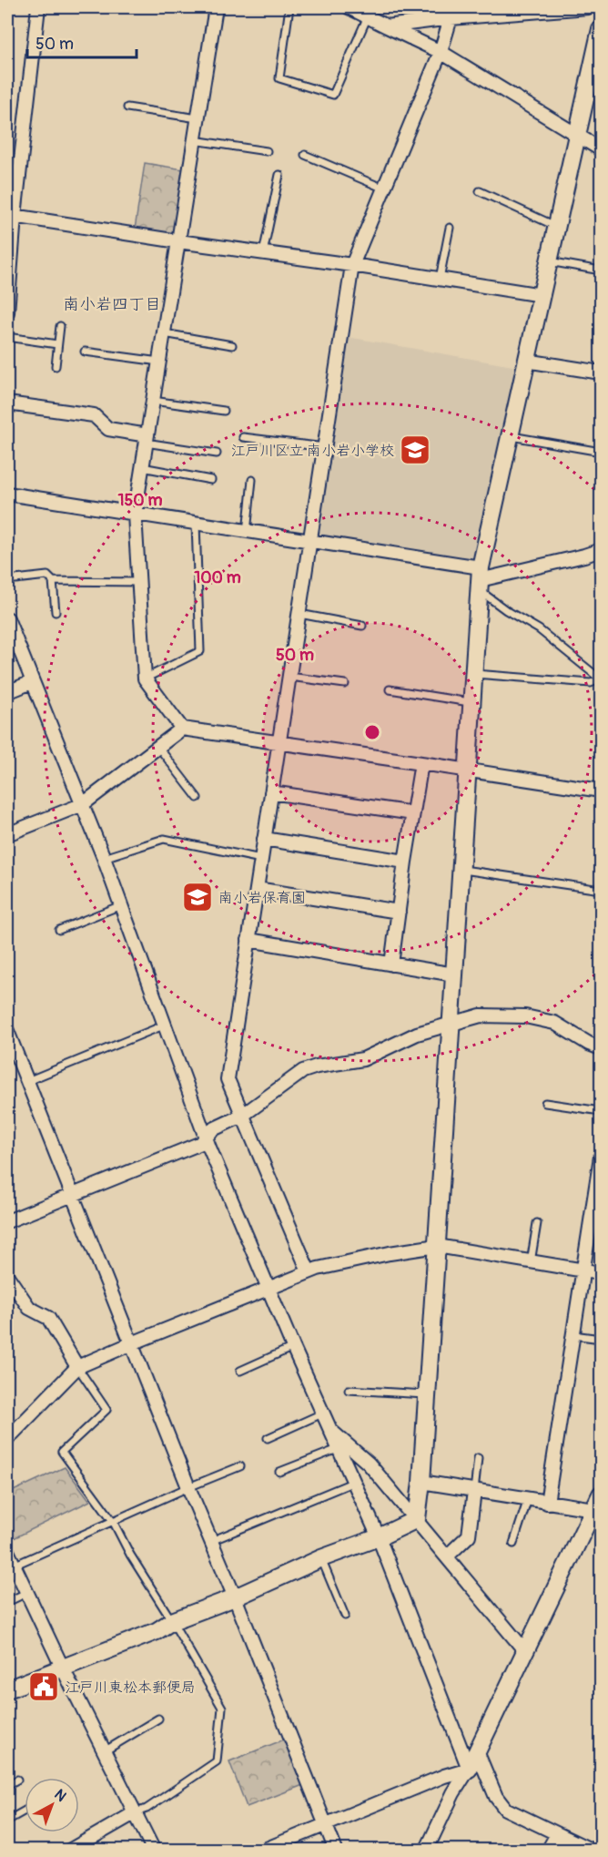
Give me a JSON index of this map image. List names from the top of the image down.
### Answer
{
  "districts": ["南小岩四丁目"],
  "places": {
    "school or university": ["江戸川区立 南小岩小学校", "南小岩保育園"],
    "public building": ["江戸川東松本郵便局"]
  },
  "scale_bar": "50 m",
  "north": "top right",
  "rings": ["150 m", "100 m", "50 m"]
}
